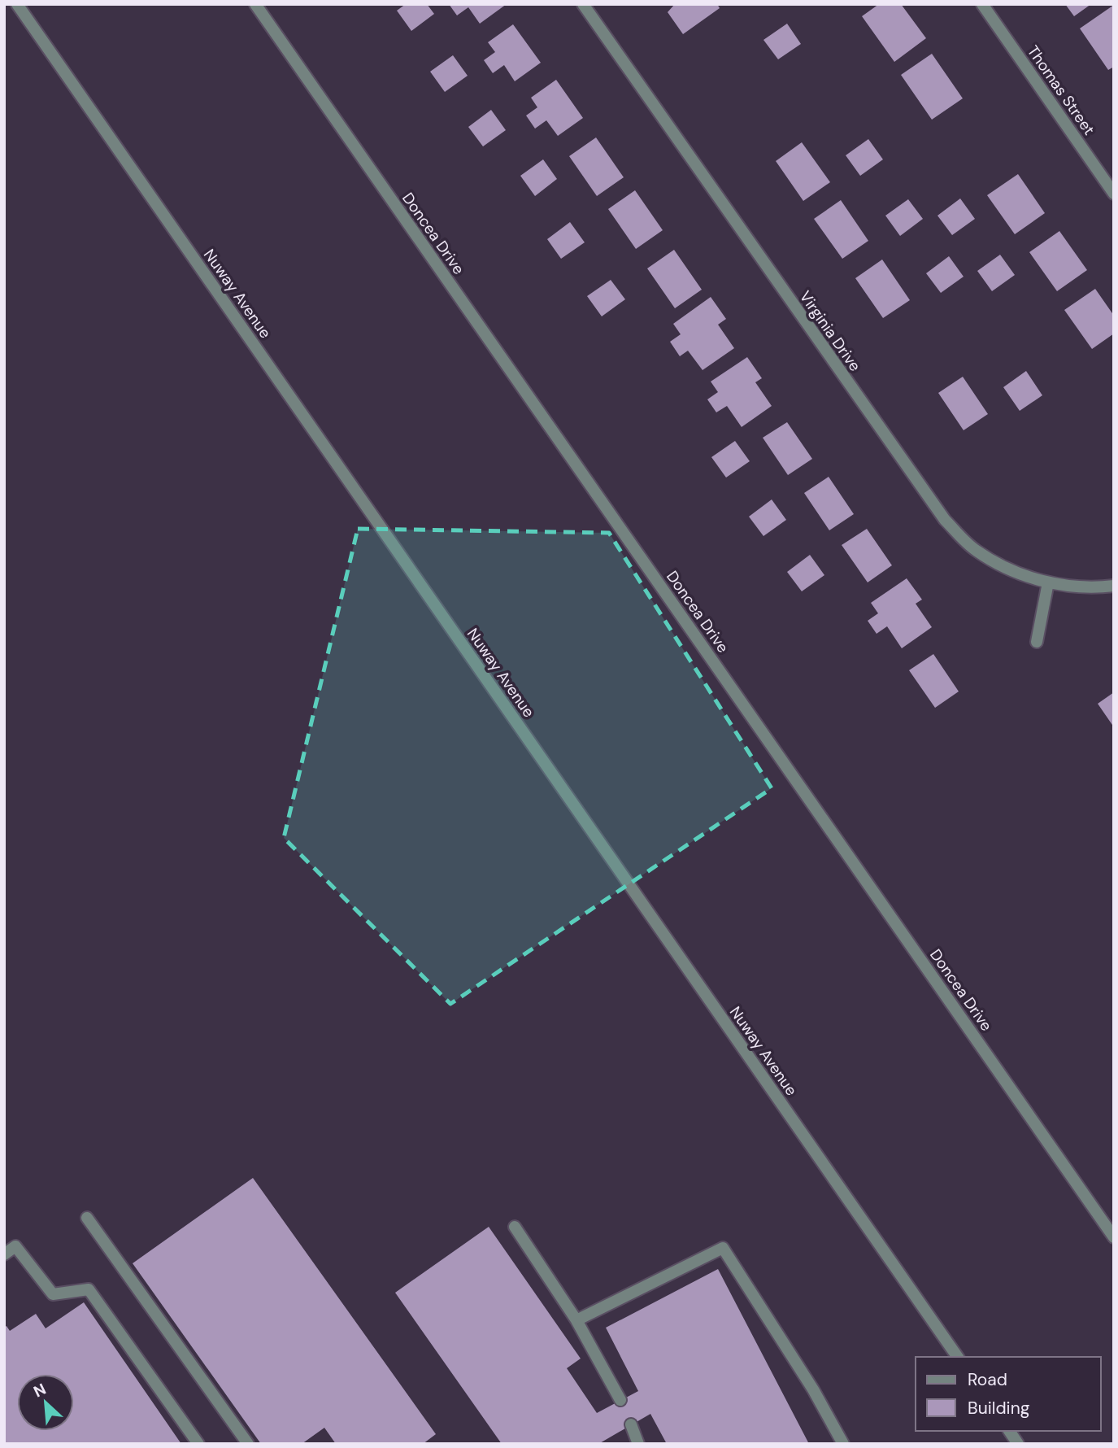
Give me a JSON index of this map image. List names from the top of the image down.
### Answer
{
  "streets": {
    "street": [
      "Thomas Street",
      "Doncea Drive",
      "Nuway Avenue",
      "Virginia Drive"
    ]
  },
  "legend": ["Road", "Building"],
  "north": "top left"
}
